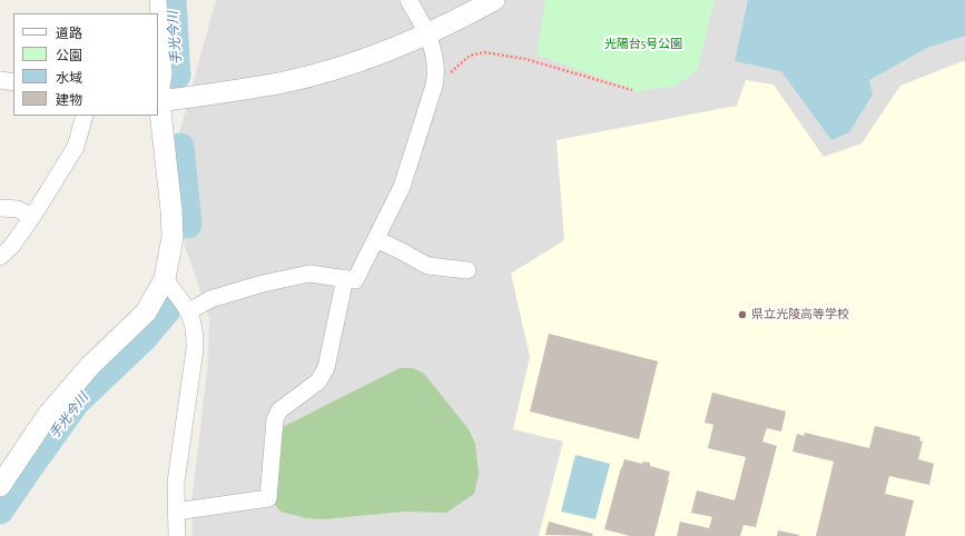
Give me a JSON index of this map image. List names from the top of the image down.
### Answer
{
  "water": ["手光今川"],
  "parks": ["光陽台5号公園"],
  "places": ["県立光陵高等学校"],
  "legend": [
    "道路",
    "公園",
    "水域",
    "建物"
  ]
}
